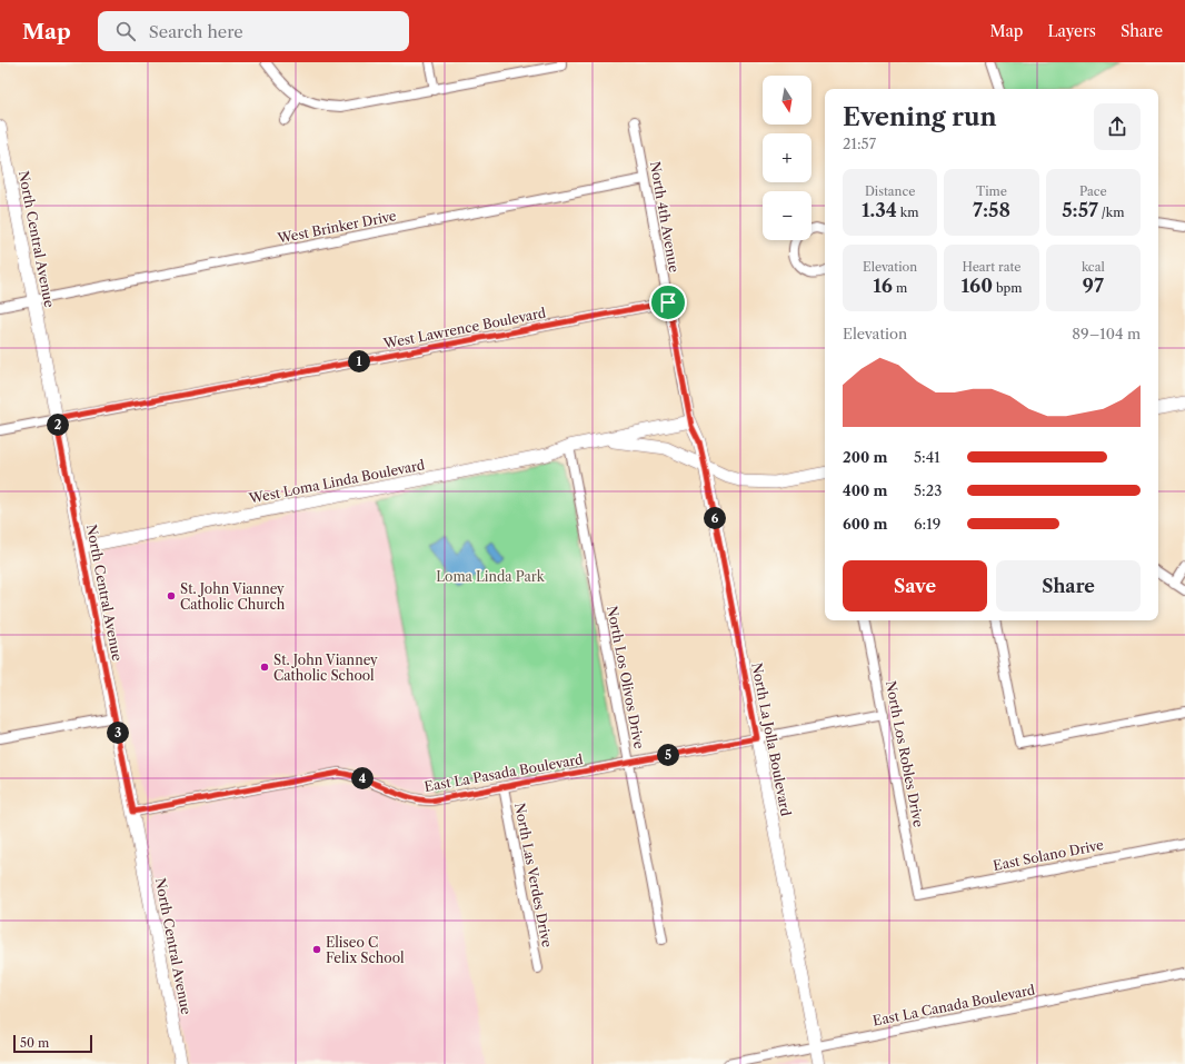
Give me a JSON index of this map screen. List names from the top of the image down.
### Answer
{
  "streets": {
    "street": [
      "North 4th Avenue",
      "West Brinker Drive",
      "North Central Avenue",
      "West Lawrence Boulevard",
      "West Loma Linda Boulevard",
      "North Los Olivos Drive",
      "North La Jolla Boulevard",
      "North Los Robles Drive",
      "East La Pasada Boulevard",
      "East Solano Drive",
      "North Las Verdes Drive",
      "East La Canada Boulevard"
    ]
  },
  "crossings": [
    ["North 4th Avenue", "West Brinker Drive"],
    ["North 4th Avenue", "West Lawrence Boulevard"],
    ["North 4th Avenue", "West Loma Linda Boulevard"],
    ["North 4th Avenue", "North La Jolla Boulevard"],
    ["West Brinker Drive", "North Central Avenue"],
    ["North Central Avenue", "West Lawrence Boulevard"],
    ["North Central Avenue", "West Loma Linda Boulevard"],
    ["North Central Avenue", "East La Pasada Boulevard"],
    ["West Loma Linda Boulevard", "North Los Olivos Drive"],
    ["West Loma Linda Boulevard", "North La Jolla Boulevard"],
    ["North Los Olivos Drive", "East La Pasada Boulevard"],
    ["North La Jolla Boulevard", "East La Pasada Boulevard"],
    ["North La Jolla Boulevard", "East La Canada Boulevard"],
    ["North Los Robles Drive", "East La Pasada Boulevard"],
    ["North Los Robles Drive", "East Solano Drive"],
    ["East La Pasada Boulevard", "North Las Verdes Drive"]
  ],
  "parks": ["Loma Linda Park"],
  "places": ["St. John Vianney Catholic Church", "St. John Vianney Catholic School", "Eliseo C Felix School"],
  "scale_bar": "50 m",
  "north": "bottom",
  "page": {
    "header": "Map",
    "search": "Search here",
    "nav": ["Map", "Layers", "Share"],
    "map_buttons": ["+", "−"],
    "heading": ["Evening run", "21:57"],
    "stats": [
      ["Distance", "1.34 km"],
      ["Time", "7:58"],
      ["Pace", "5:57 /km"],
      ["Elevation", "16 m"],
      ["Heart rate", "160 bpm"],
      ["kcal", "97"]
    ],
    "chart": ["Elevation", "89–104 m"],
    "pins": [
      "1",
      "2",
      "6",
      "3",
      "5",
      "4"
    ],
    "list": [
      {
        "name": "200 m",
        "note": "5:41"
      },
      {
        "name": "400 m",
        "note": "5:23"
      },
      {
        "name": "600 m",
        "note": "6:19"
      }
    ],
    "buttons": ["Save", "Share"],
    "scale": "50 m"
  }
}
